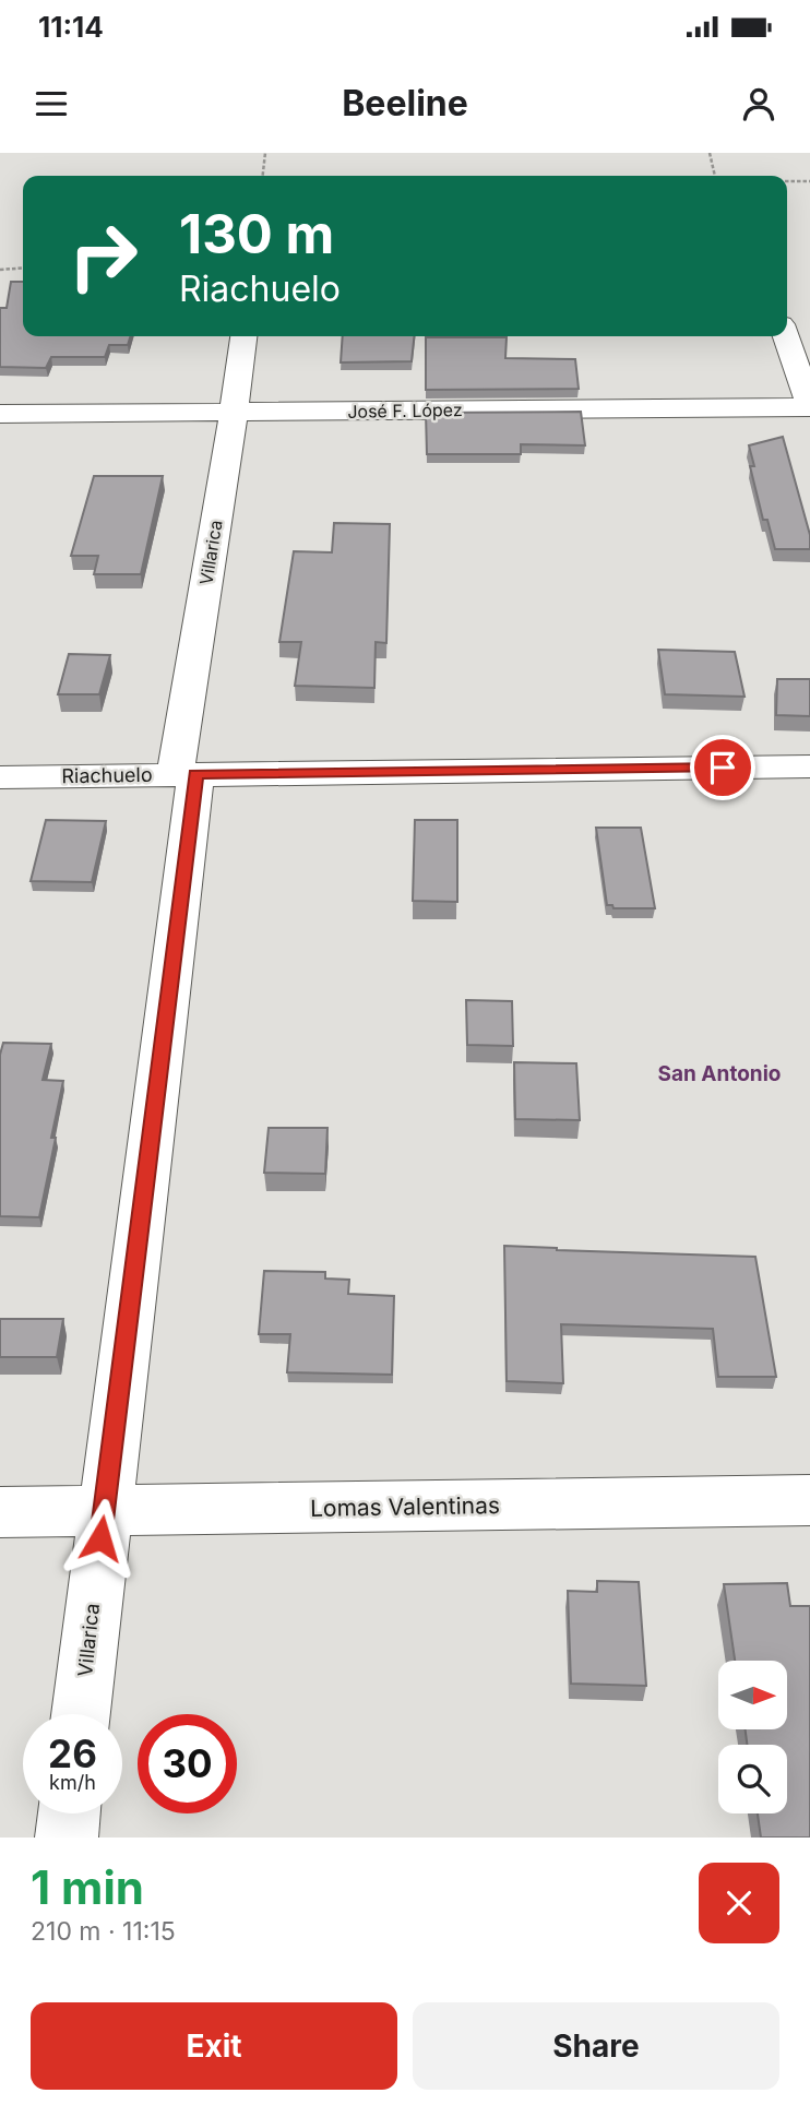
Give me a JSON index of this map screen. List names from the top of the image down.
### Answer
{
  "streets": {
    "street": [
      "José F. López",
      "Villarica",
      "Riachuelo",
      "Lomas Valentinas"
    ]
  },
  "crossings": [
    ["José F. López", "Villarica"],
    ["Villarica", "Riachuelo"],
    ["Villarica", "Lomas Valentinas"]
  ],
  "districts": ["San Antonio"],
  "north": "right",
  "page": {
    "status": "11:14",
    "header": "Beeline",
    "turn": ["130 m", "Riachuelo"],
    "speed": "26 km/h",
    "limit": "30",
    "heading": ["1 min", "210 m · 11:15"],
    "buttons": ["Exit", "Share"]
  }
}
